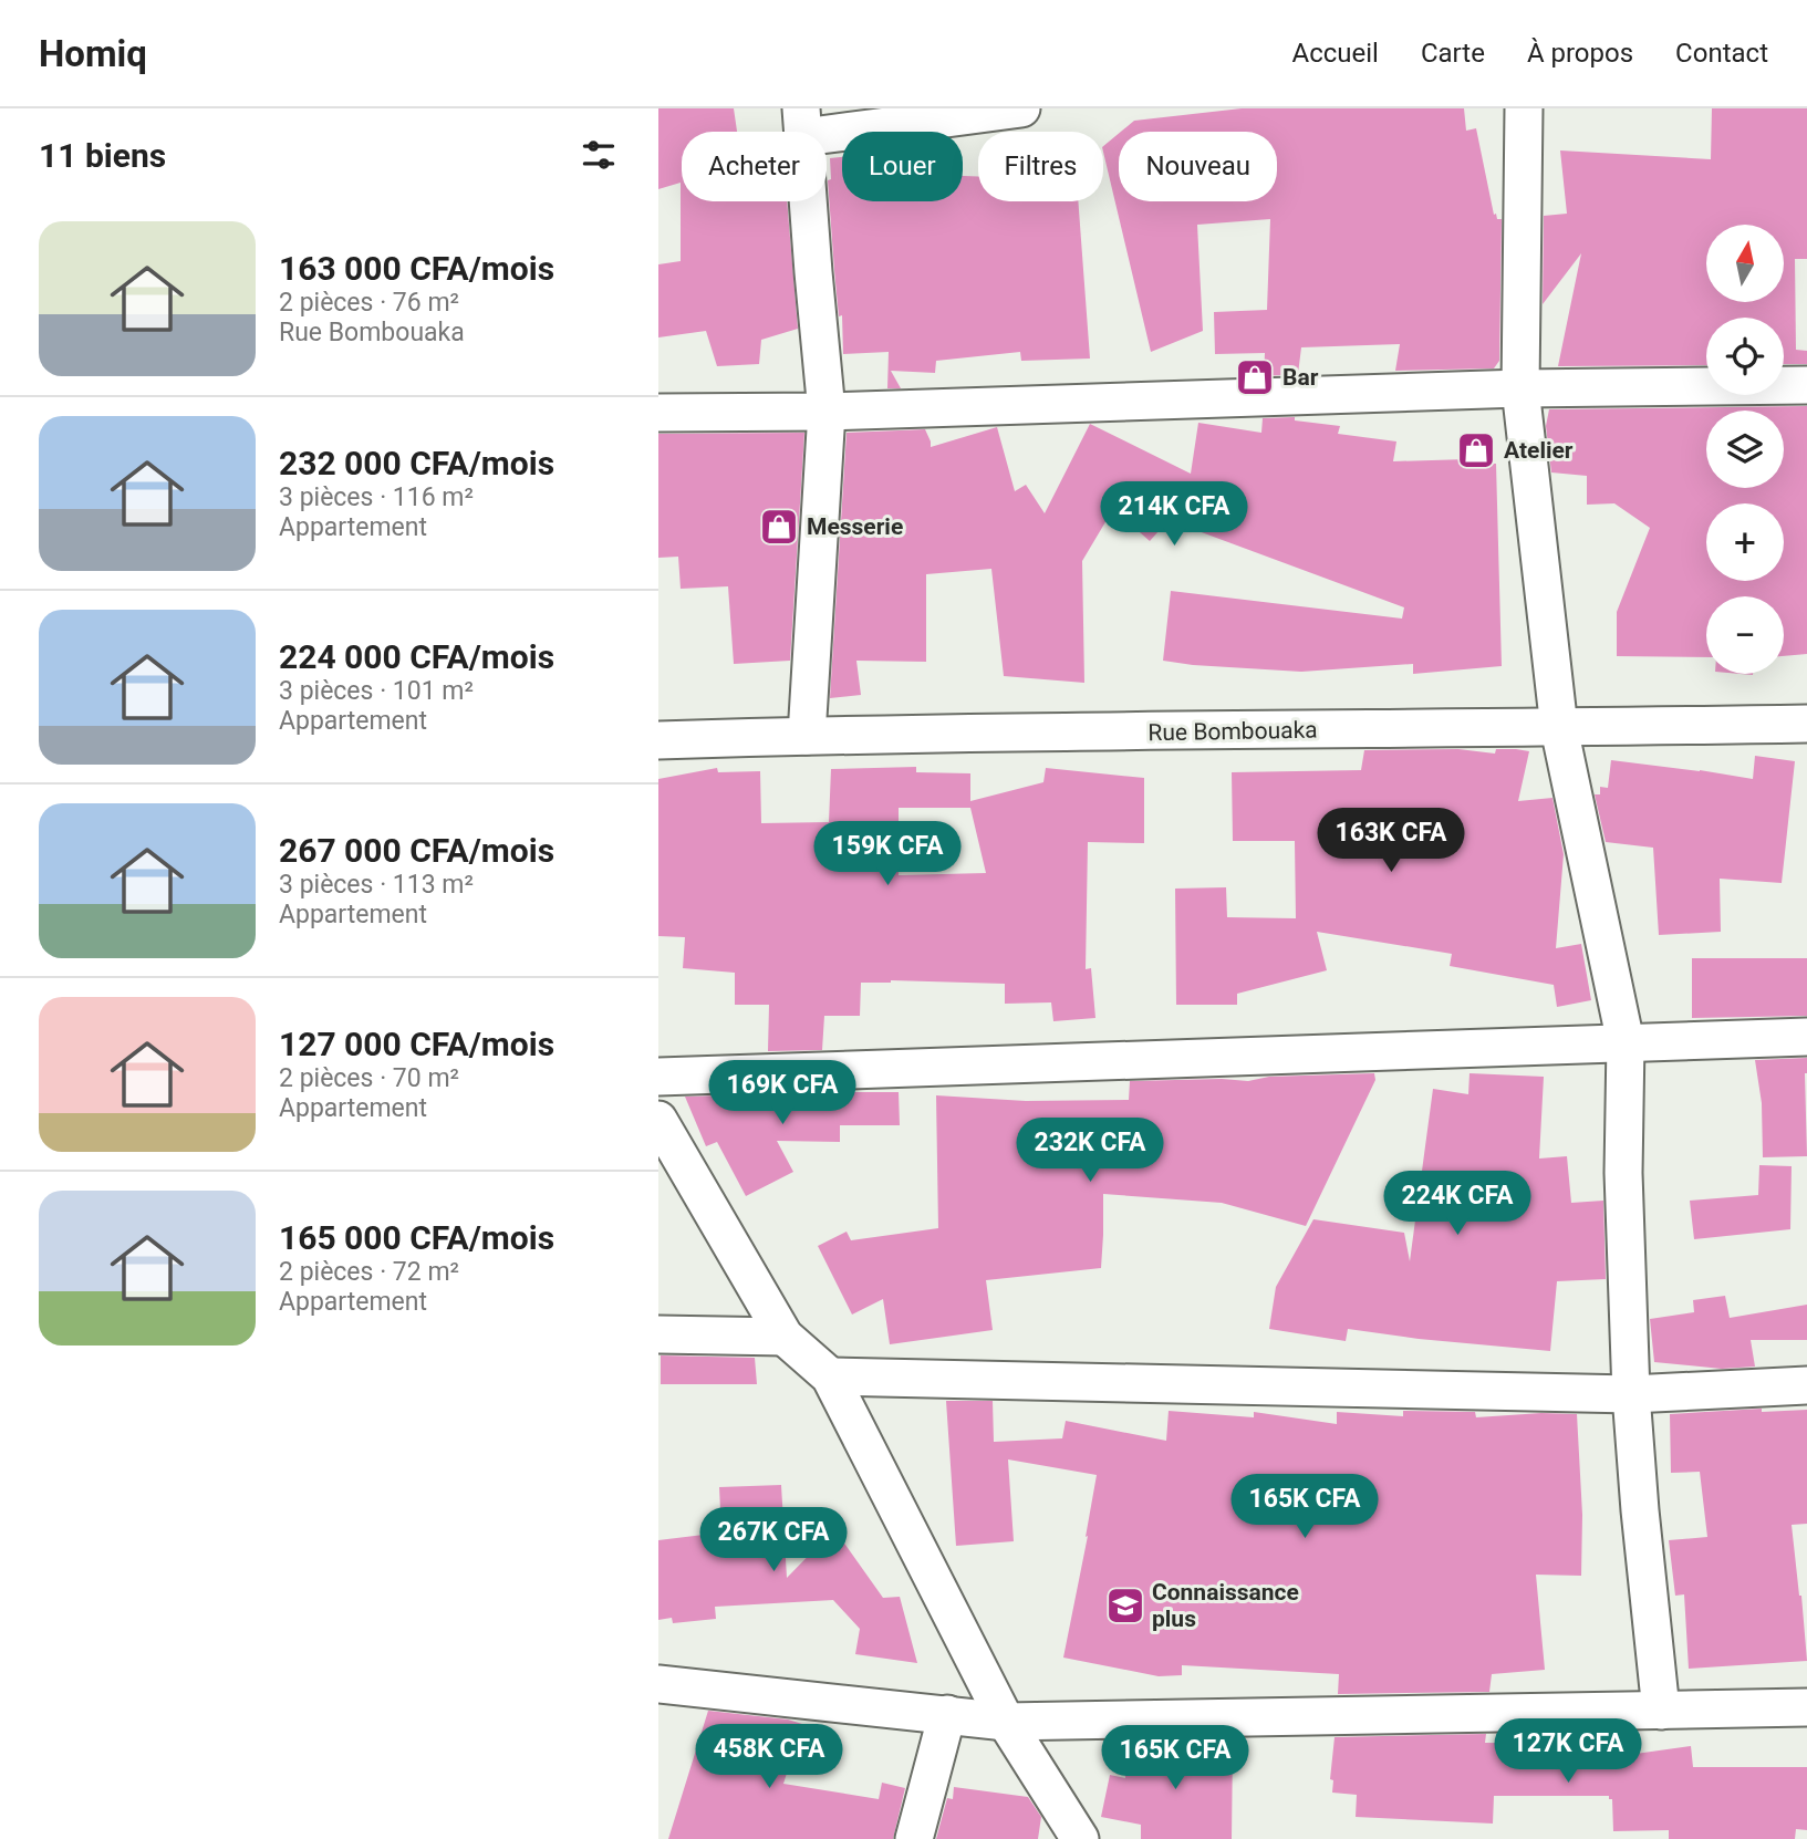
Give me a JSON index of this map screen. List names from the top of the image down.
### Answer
{
  "streets": {
    "street": ["Rue Bombouaka"]
  },
  "places": {
    "shop": ["Bar", "Atelier", "Messerie"],
    "school or university": ["Connaissance plus"]
  },
  "north": "top",
  "page": {
    "header": "Homiq",
    "nav": [
      "Accueil",
      "Carte",
      "À propos",
      "Contact"
    ],
    "heading": "11 biens",
    "chip": [
      "Acheter",
      "Louer",
      "Filtres",
      "Nouveau"
    ],
    "list": [
      {
        "name": "163 000 CFA/mois",
        "note": "2 pièces · 76 m² · Rue Bombouaka"
      },
      {
        "name": "232 000 CFA/mois",
        "note": "3 pièces · 116 m² · Appartement"
      },
      {
        "name": "224 000 CFA/mois",
        "note": "3 pièces · 101 m² · Appartement"
      },
      {
        "name": "267 000 CFA/mois",
        "note": "3 pièces · 113 m² · Appartement"
      },
      {
        "name": "127 000 CFA/mois",
        "note": "2 pièces · 70 m² · Appartement"
      },
      {
        "name": "165 000 CFA/mois",
        "note": "2 pièces · 72 m² · Appartement"
      }
    ],
    "map_buttons": ["+", "−"],
    "price": [
      "214K CFA",
      "163K CFA",
      "159K CFA",
      "169K CFA",
      "232K CFA",
      "224K CFA",
      "165K CFA",
      "267K CFA",
      "127K CFA",
      "458K CFA",
      "165K CFA"
    ]
  }
}
